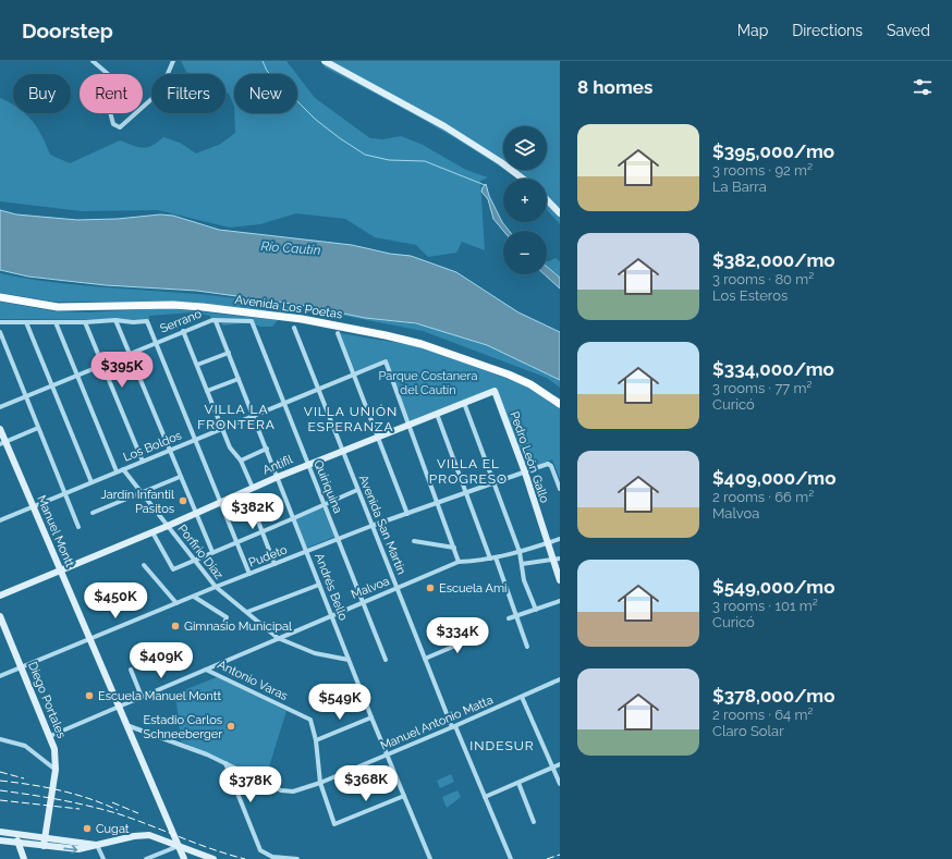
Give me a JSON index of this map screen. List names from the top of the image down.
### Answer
{
  "streets": {
    "main road": ["Avenida Los Poetas"],
    "street": [
      "Serrano",
      "Los Boldos",
      "Pedro León Gallo",
      "Antifil",
      "Quiriquina",
      "Avenida San Martín",
      "Manuel Montt",
      "Porfirio Díaz",
      "Pudeto",
      "Andrés Bello",
      "Malvoa",
      "Antonio Varas",
      "Diego Portales",
      "Manuel Antonio Matta"
    ]
  },
  "crossings": [
    ["Serrano", "Quiriquina"],
    ["Serrano", "Andrés Bello"],
    ["Los Boldos", "Antifil"],
    ["Los Boldos", "Quiriquina"],
    ["Los Boldos", "Avenida San Martín"],
    ["Los Boldos", "Manuel Montt"],
    ["Los Boldos", "Porfirio Díaz"],
    ["Los Boldos", "Andrés Bello"],
    ["Pedro León Gallo", "Antifil"],
    ["Pedro León Gallo", "Pudeto"],
    ["Pedro León Gallo", "Malvoa"],
    ["Antifil", "Quiriquina"],
    ["Antifil", "Avenida San Martín"],
    ["Antifil", "Manuel Montt"],
    ["Antifil", "Porfirio Díaz"],
    ["Antifil", "Andrés Bello"],
    ["Quiriquina", "Pudeto"],
    ["Quiriquina", "Malvoa"],
    ["Avenida San Martín", "Pudeto"],
    ["Avenida San Martín", "Malvoa"],
    ["Avenida San Martín", "Manuel Antonio Matta"],
    ["Manuel Montt", "Pudeto"],
    ["Manuel Montt", "Malvoa"],
    ["Manuel Montt", "Manuel Antonio Matta"],
    ["Porfirio Díaz", "Pudeto"],
    ["Porfirio Díaz", "Andrés Bello"],
    ["Porfirio Díaz", "Malvoa"],
    ["Pudeto", "Andrés Bello"],
    ["Pudeto", "Diego Portales"],
    ["Andrés Bello", "Malvoa"],
    ["Andrés Bello", "Antonio Varas"],
    ["Andrés Bello", "Manuel Antonio Matta"],
    ["Malvoa", "Antonio Varas"],
    ["Malvoa", "Diego Portales"],
    ["Antonio Varas", "Manuel Antonio Matta"]
  ],
  "districts": [
    "VILLA LA FRONTERA",
    "VILLA UNIÓN ESPERANZA",
    "VILLA EL PROGRESO",
    "INDESUR"
  ],
  "water": ["Río Cautín"],
  "parks": ["Parque Costanera del Cautín"],
  "places": [
    "Jardín Infantil Pasitos",
    "Escuela Ami",
    "Gimnasio Municipal",
    "Escuela Manuel Montt",
    "Estadio Carlos Schneeberger",
    "Cugat"
  ],
  "page": {
    "header": "Doorstep",
    "nav": ["Map", "Directions", "Saved"],
    "heading": "8 homes",
    "chip": [
      "Buy",
      "Rent",
      "Filters",
      "New"
    ],
    "list": [
      {
        "name": "$395,000/mo",
        "note": "3 rooms · 92 m² · La Barra"
      },
      {
        "name": "$382,000/mo",
        "note": "3 rooms · 80 m² · Los Esteros"
      },
      {
        "name": "$334,000/mo",
        "note": "3 rooms · 77 m² · Curicó"
      },
      {
        "name": "$409,000/mo",
        "note": "2 rooms · 66 m² · Malvoa"
      },
      {
        "name": "$549,000/mo",
        "note": "3 rooms · 101 m² · Curicó"
      },
      {
        "name": "$378,000/mo",
        "note": "2 rooms · 64 m² · Claro Solar"
      }
    ],
    "map_buttons": ["+", "−"],
    "price": [
      "$395K",
      "$382K",
      "$450K",
      "$334K",
      "$409K",
      "$549K",
      "$368K",
      "$378K"
    ]
  }
}
